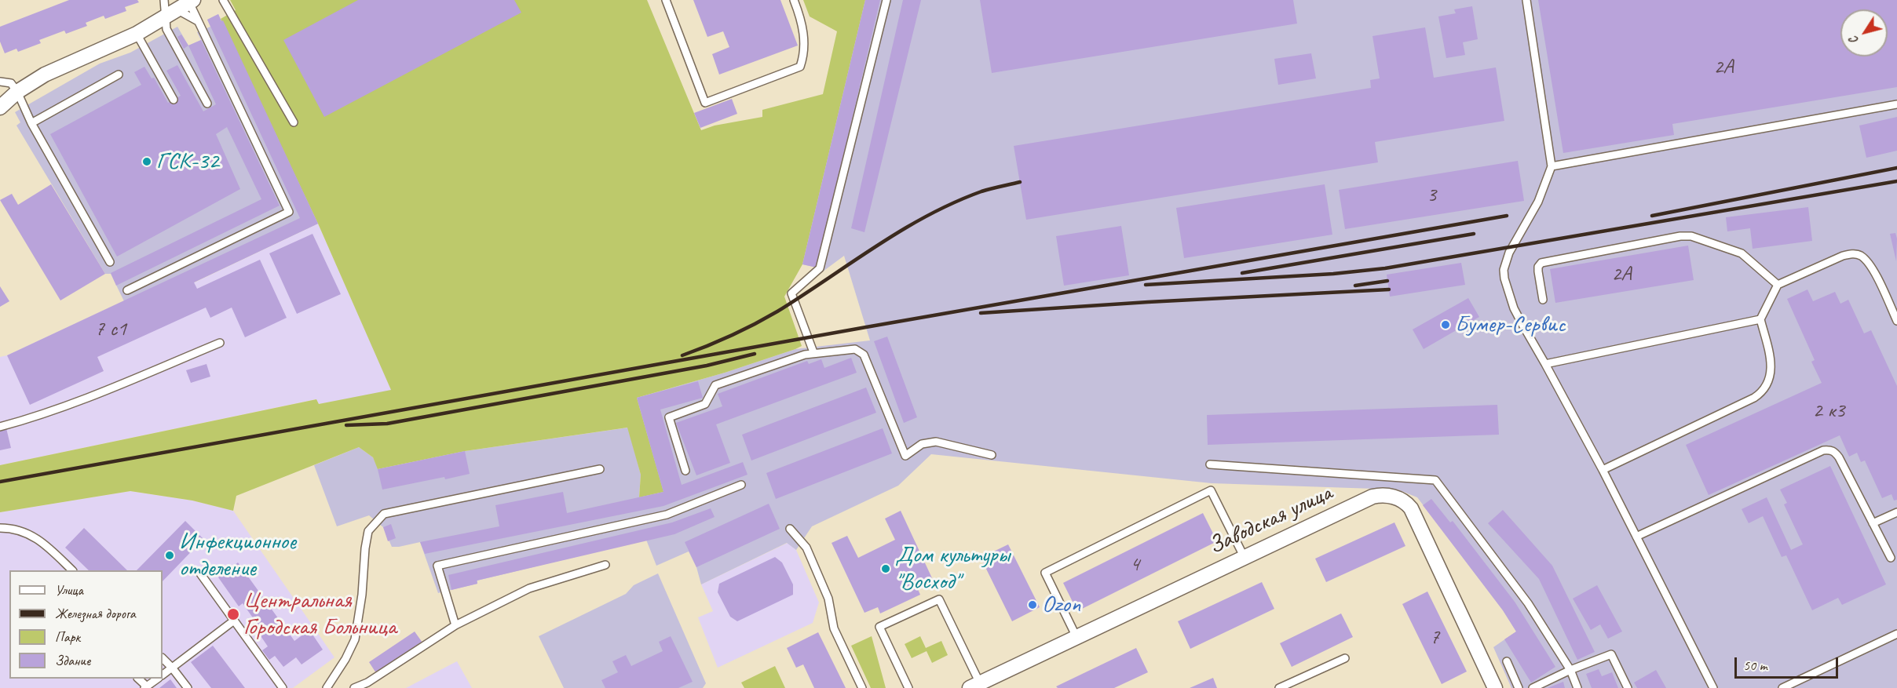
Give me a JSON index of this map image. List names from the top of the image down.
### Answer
{
  "streets": {
    "street": ["Заводская улица"]
  },
  "places": [
    "ГСК-32",
    "Бумер-Сервис",
    "Инфекционное отделение",
    "Дом культуры \"Восход\"",
    "Ozon",
    "Центральная Городская Больница"
  ],
  "house_numbers": [
    "2А",
    "3",
    "2А",
    "7 с1",
    "2 к3",
    "4",
    "7"
  ],
  "legend": [
    "Улица",
    "Железная дорога",
    "Парк",
    "Здание"
  ],
  "scale_bar": "50 m",
  "north": "bottom left"
}
